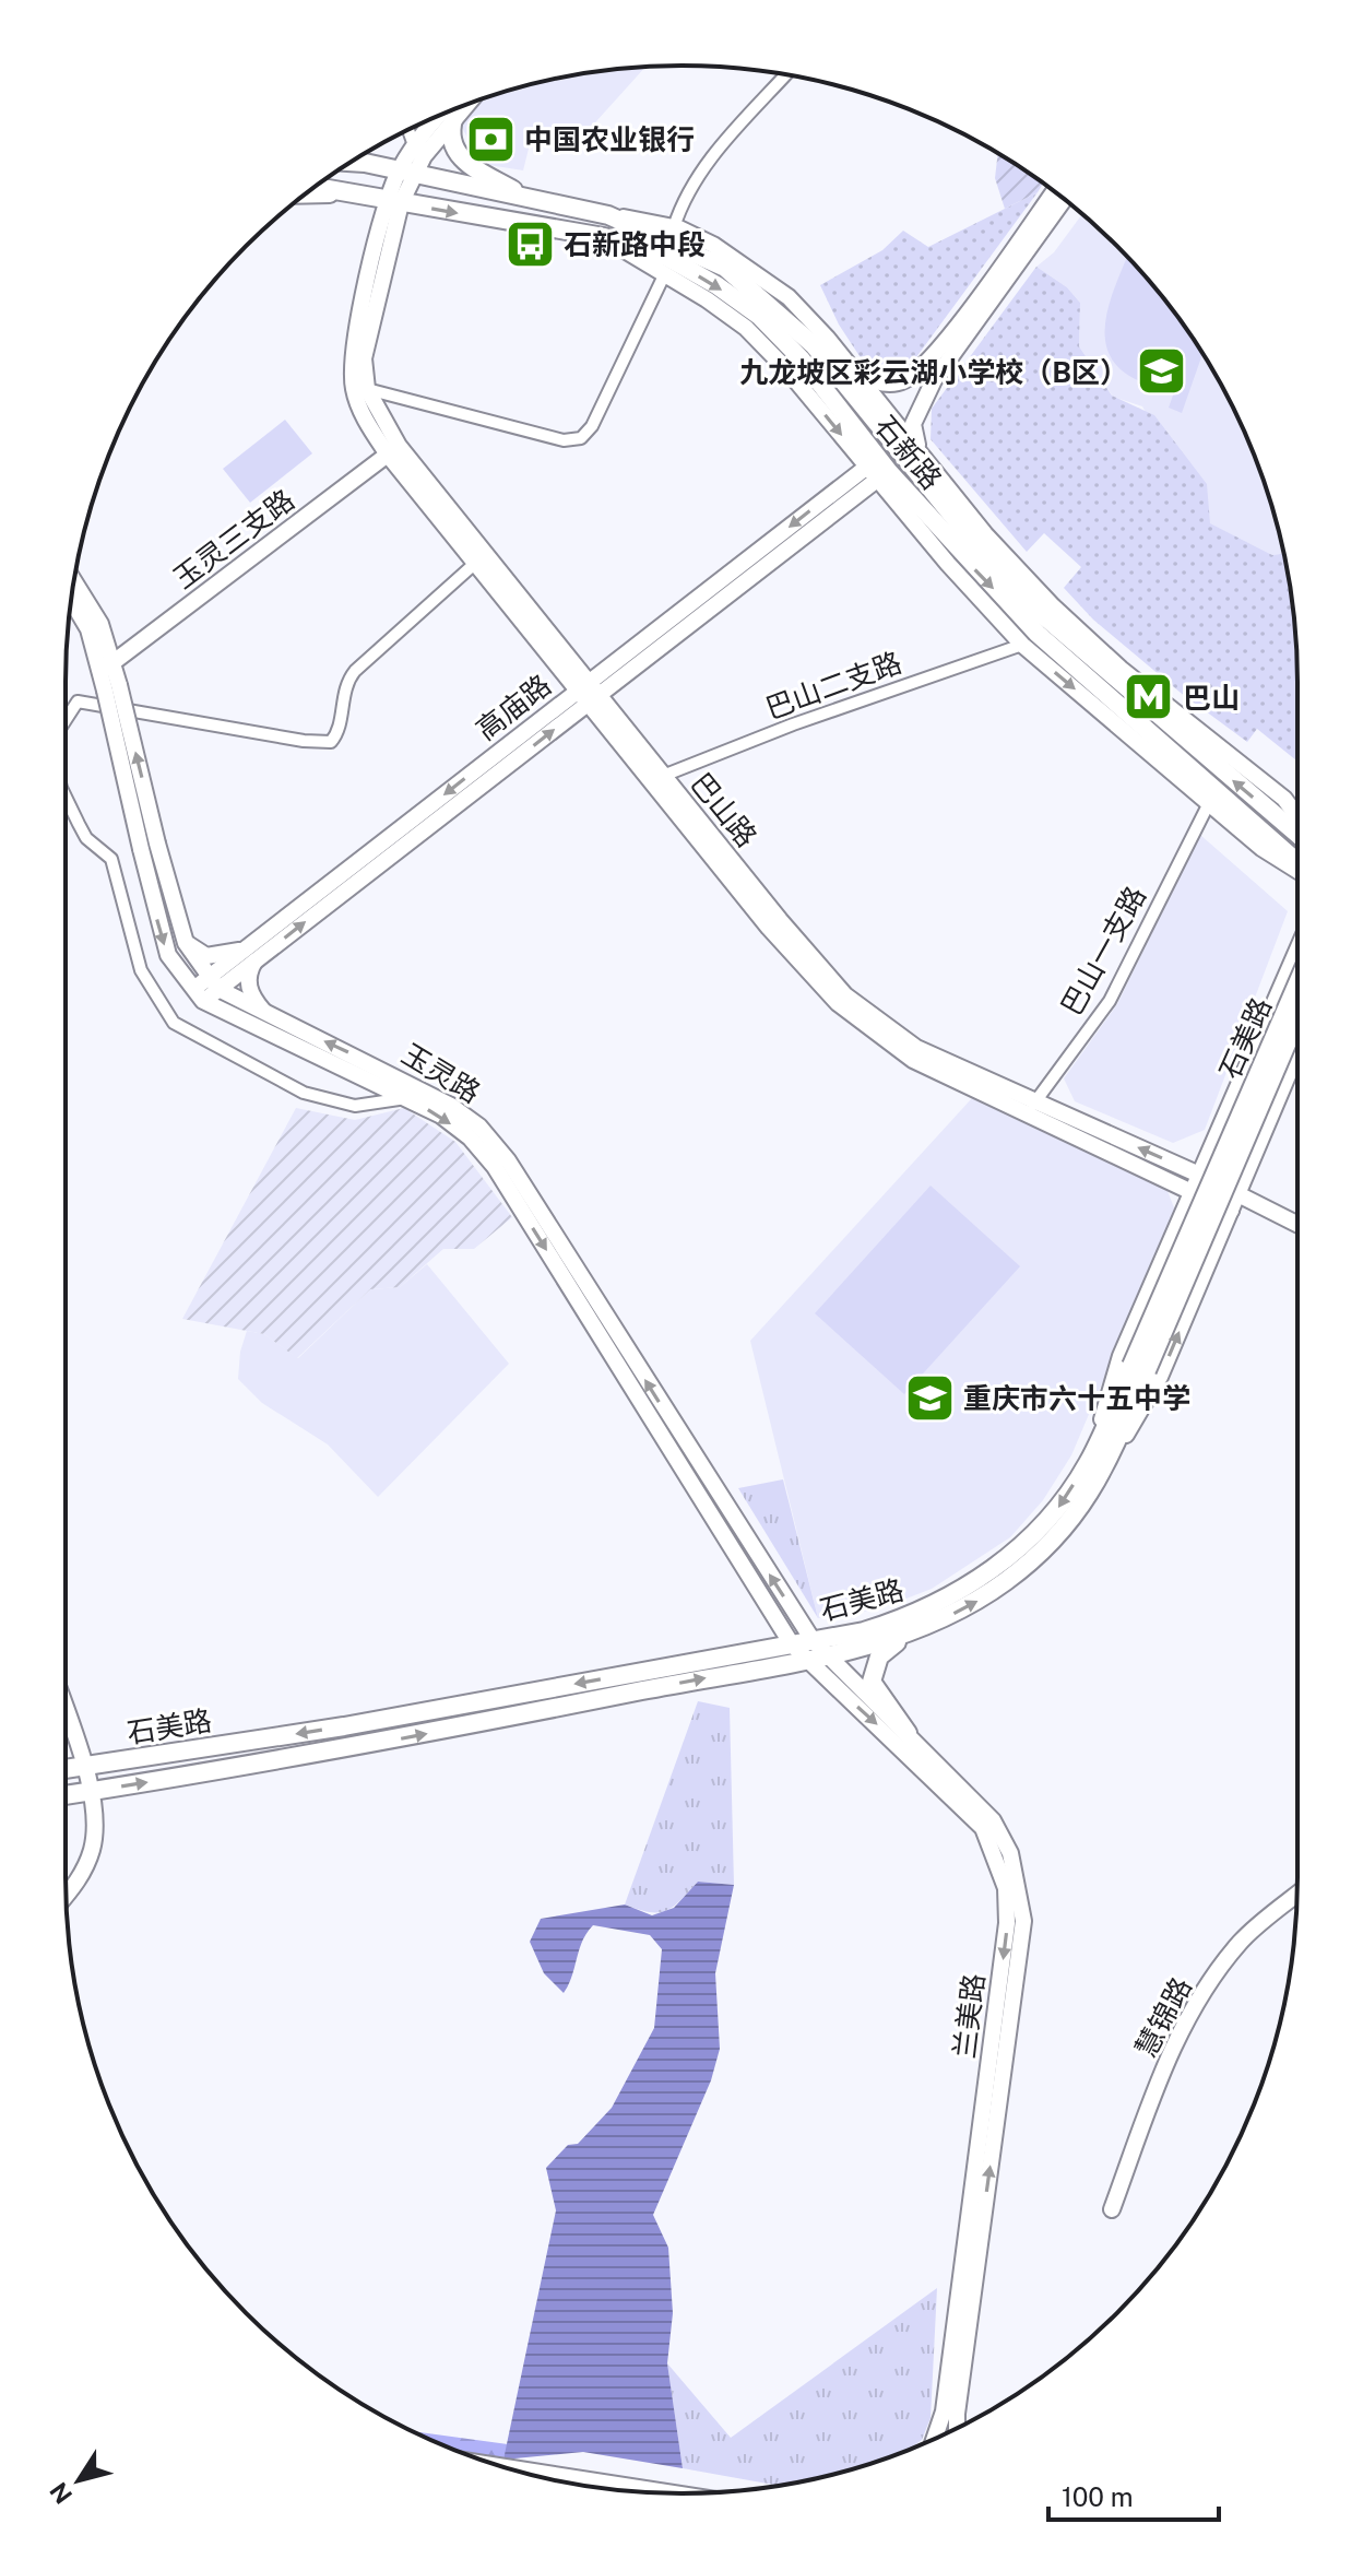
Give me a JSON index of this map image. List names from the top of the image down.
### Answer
{
  "streets": {
    "main road": ["石新路", "石美路"],
    "street": [
      "玉灵三支路",
      "巴山二支路",
      "高庙路",
      "巴山路",
      "巴山一支路",
      "玉灵路",
      "兰美路",
      "慧锦路"
    ]
  },
  "crossings": [
    ["石新路", "巴山路"],
    ["玉灵三支路", "巴山路"],
    ["玉灵三支路", "玉灵路"],
    ["巴山二支路", "巴山路"],
    ["高庙路", "巴山路"],
    ["高庙路", "玉灵路"],
    ["巴山路", "巴山一支路"],
    ["石美路", "玉灵路"],
    ["石美路", "兰美路"],
    ["玉灵路", "兰美路"]
  ],
  "places": {
    "bank": ["中国农业银行"],
    "bus stop": ["石新路中段"],
    "school or university": ["九龙坡区彩云湖小学校（B区）", "重庆市六十五中学"],
    "metro station": ["巴山"]
  },
  "scale_bar": "100 m",
  "north": "bottom left"
}
